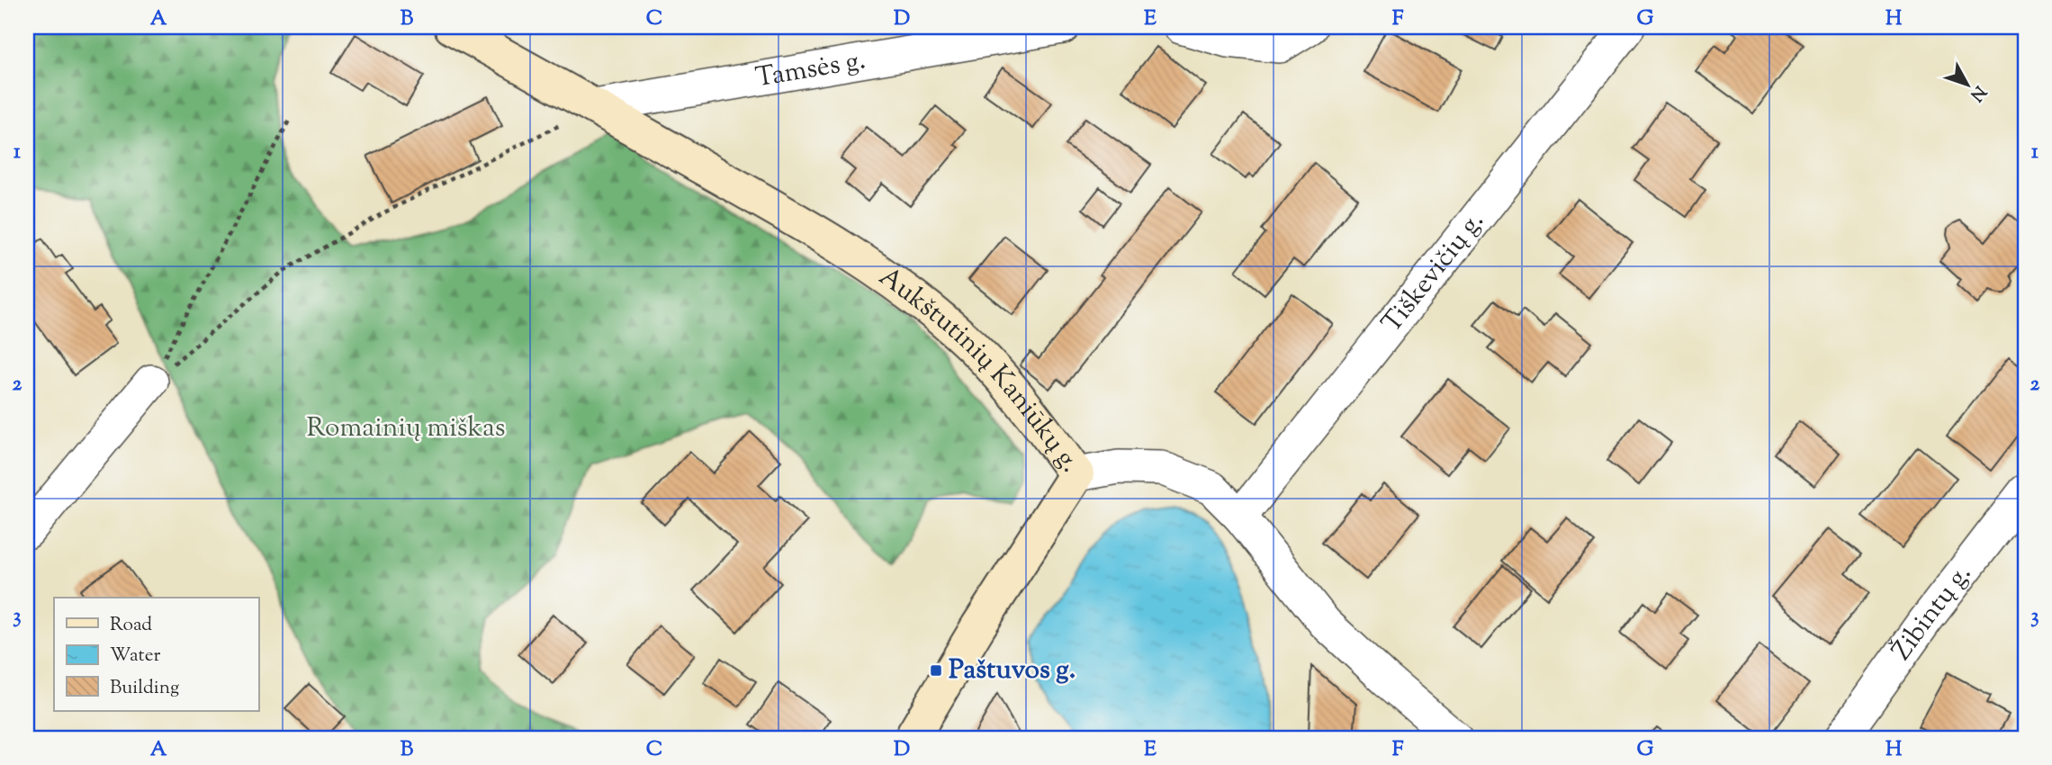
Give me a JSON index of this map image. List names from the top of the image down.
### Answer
{
  "streets": {
    "street": [
      "Tamsės g.",
      "Tiškevičių g.",
      "Aukštutinių Kaniūkų g.",
      "Žibintų g."
    ]
  },
  "crossings": [
    ["Tamsės g.", "Aukštutinių Kaniūkų g."],
    ["Tiškevičių g.", "Aukštutinių Kaniūkų g."]
  ],
  "parks": ["Romainių miškas"],
  "places": {
    "transit": ["Paštuvos g."]
  },
  "legend": ["Road", "Water", "Building"],
  "north": "bottom right",
  "grid": {
    "columns": [
      "A",
      "B",
      "C",
      "D",
      "E",
      "F",
      "G",
      "H"
    ],
    "rows": ["1", "2", "3"]
  }
}
